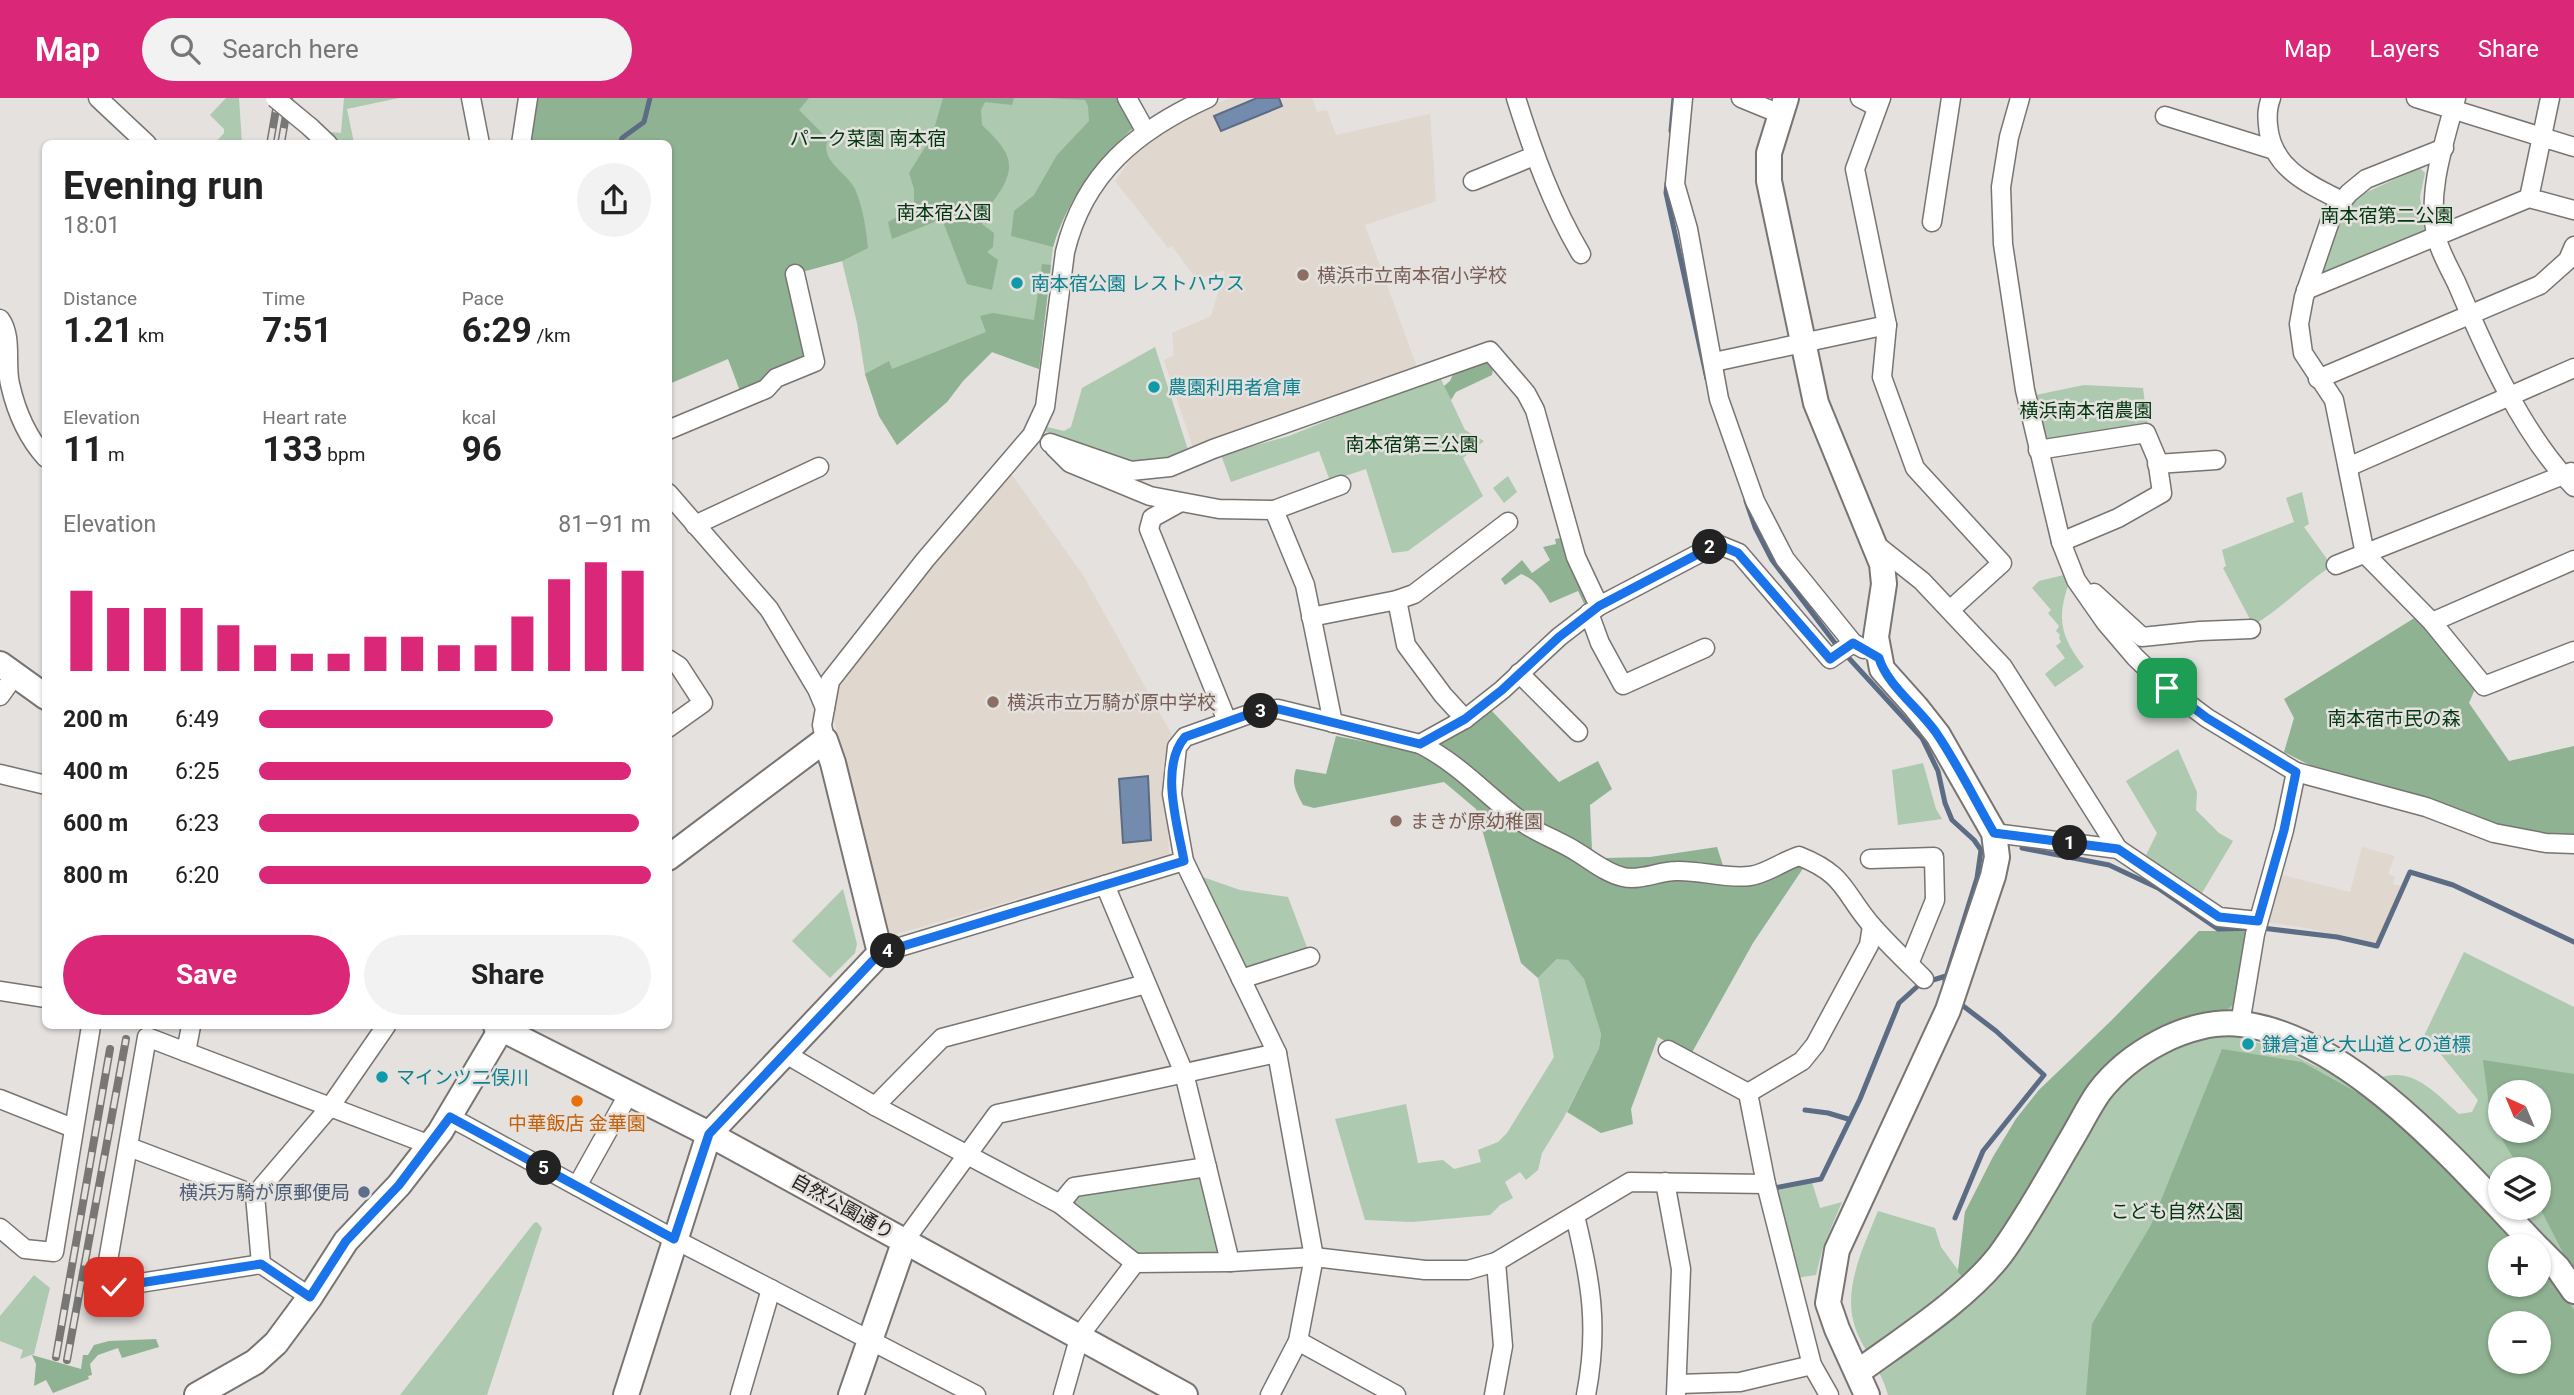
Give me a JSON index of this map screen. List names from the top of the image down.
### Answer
{
  "streets": {
    "street": ["自然公園通り"]
  },
  "parks": [
    "パーク菜園 南本宿",
    "南本宿公園",
    "南本宿第二公園",
    "横浜南本宿農園",
    "南本宿第三公園",
    "南本宿市民の森",
    "こども自然公園"
  ],
  "places": [
    "横浜市立南本宿小学校",
    "南本宿公園 レストハウス",
    "農園利用者倉庫",
    "横浜市立万騎が原中学校",
    "まきが原幼稚園",
    "鎌倉道と大山道との道標",
    "マインツ二俣川",
    "中華飯店 金華園",
    "横浜万騎が原郵便局"
  ],
  "north": "top left",
  "page": {
    "header": "Map",
    "search": "Search here",
    "nav": ["Map", "Layers", "Share"],
    "heading": ["Evening run", "18:01"],
    "stats": [
      ["Distance", "1.21 km"],
      ["Time", "7:51"],
      ["Pace", "6:29 /km"],
      ["Elevation", "11 m"],
      ["Heart rate", "133 bpm"],
      ["kcal", "96"]
    ],
    "chart": ["Elevation", "81–91 m"],
    "pins": [
      "2",
      "3",
      "1",
      "4",
      "5"
    ],
    "list": [
      {
        "name": "200 m",
        "note": "6:49"
      },
      {
        "name": "400 m",
        "note": "6:25"
      },
      {
        "name": "600 m",
        "note": "6:23"
      },
      {
        "name": "800 m",
        "note": "6:20"
      }
    ],
    "buttons": ["Save", "Share"],
    "map_buttons": ["+", "−"]
  }
}
